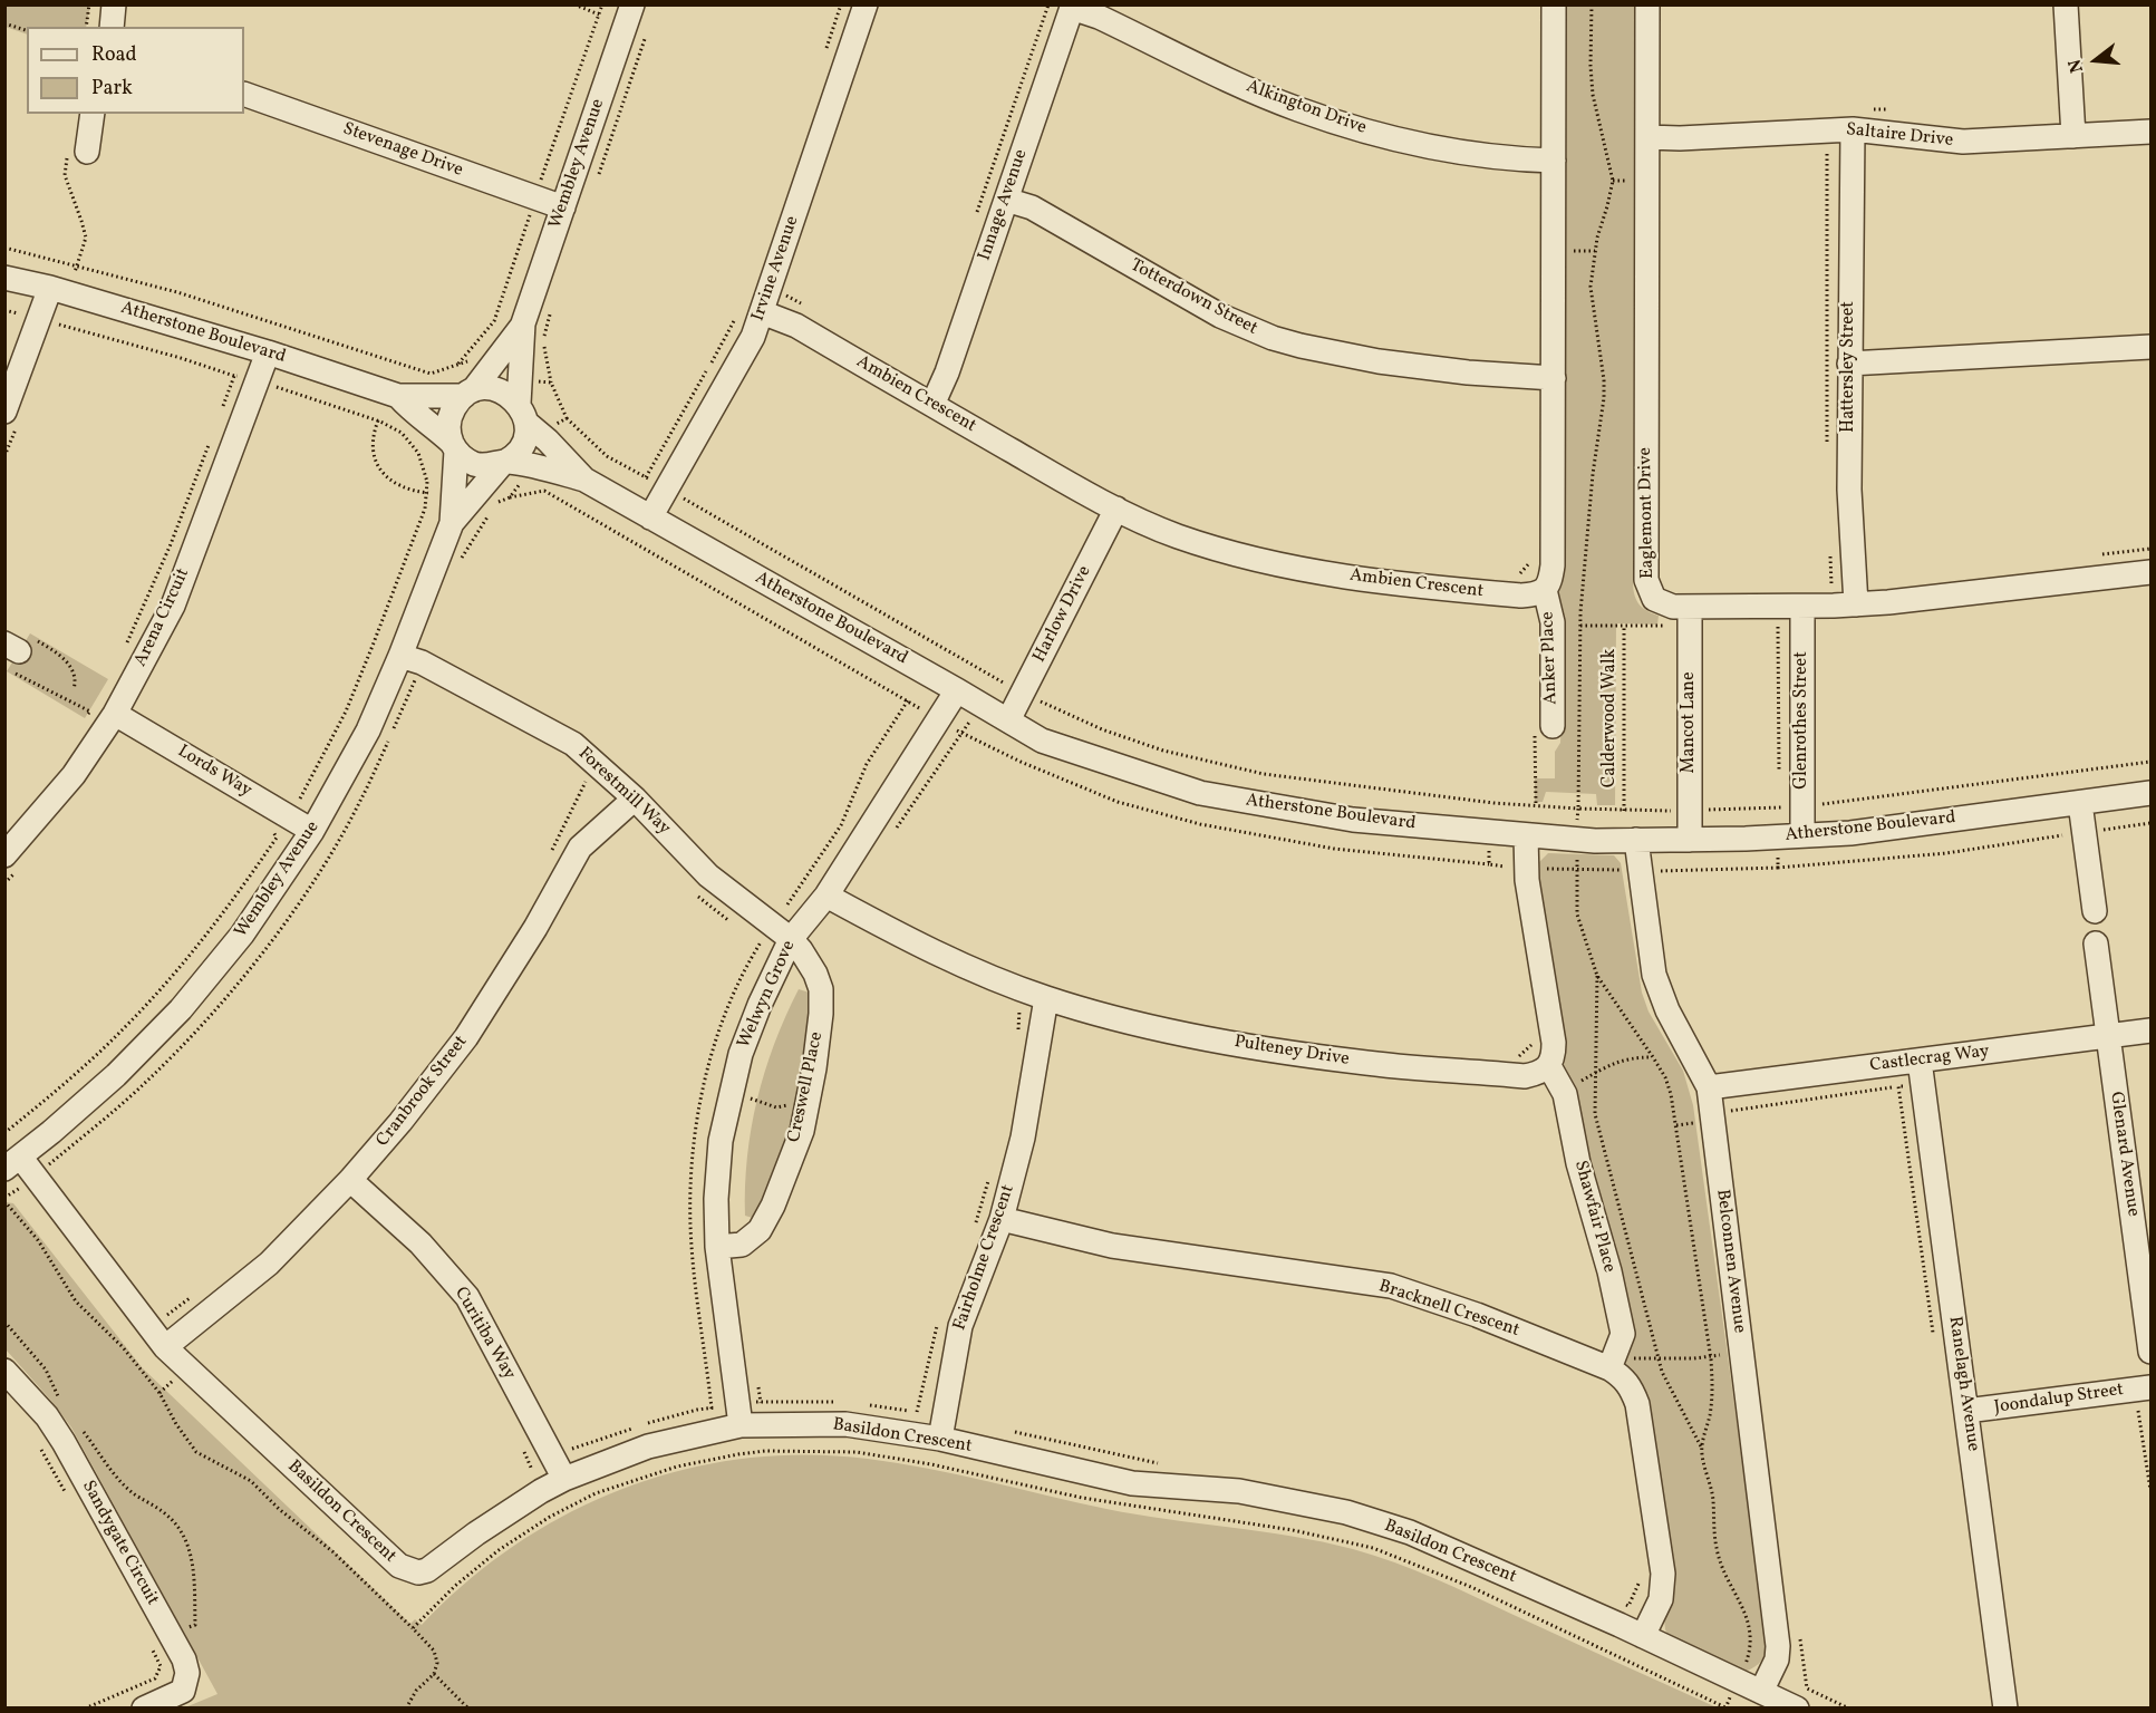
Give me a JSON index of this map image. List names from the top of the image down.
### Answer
{
  "streets": {
    "street": [
      "Alkington Drive",
      "Saltaire Drive",
      "Stevenage Drive",
      "Wembley Avenue",
      "Innage Avenue",
      "Irvine Avenue",
      "Totterdown Street",
      "Atherstone Boulevard",
      "Hattersley Street",
      "Ambien Crescent",
      "Eaglemont Drive",
      "Harlow Drive",
      "Arena Circuit",
      "Anker Place",
      "Glenrothes Street",
      "Mancot Lane",
      "Lords Way",
      "Forestmill Way",
      "Welwyn Grove",
      "Pulteney Drive",
      "Castlecrag Way",
      "Creswell Place",
      "Cranbrook Street",
      "Glenard Avenue",
      "Shawfair Place",
      "Fairholme Crescent",
      "Belconnen Avenue",
      "Bracknell Crescent",
      "Curitiba Way",
      "Ranelagh Avenue",
      "Joondalup Street",
      "Basildon Crescent",
      "Sandygate Circuit"
    ],
    "path": ["Calderwood Walk"]
  },
  "crossings": [
    ["Alkington Drive", "Innage Avenue"],
    ["Saltaire Drive", "Hattersley Street"],
    ["Saltaire Drive", "Eaglemont Drive"],
    ["Stevenage Drive", "Wembley Avenue"],
    ["Wembley Avenue", "Atherstone Boulevard"],
    ["Wembley Avenue", "Lords Way"],
    ["Wembley Avenue", "Forestmill Way"],
    ["Wembley Avenue", "Basildon Crescent"],
    ["Innage Avenue", "Totterdown Street"],
    ["Innage Avenue", "Ambien Crescent"],
    ["Irvine Avenue", "Atherstone Boulevard"],
    ["Irvine Avenue", "Ambien Crescent"],
    ["Atherstone Boulevard", "Harlow Drive"],
    ["Atherstone Boulevard", "Arena Circuit"],
    ["Atherstone Boulevard", "Glenrothes Street"],
    ["Atherstone Boulevard", "Mancot Lane"],
    ["Atherstone Boulevard", "Welwyn Grove"],
    ["Atherstone Boulevard", "Belconnen Avenue"],
    ["Hattersley Street", "Eaglemont Drive"],
    ["Ambien Crescent", "Harlow Drive"],
    ["Ambien Crescent", "Anker Place"],
    ["Eaglemont Drive", "Glenrothes Street"],
    ["Eaglemont Drive", "Mancot Lane"],
    ["Arena Circuit", "Lords Way"],
    ["Forestmill Way", "Welwyn Grove"],
    ["Forestmill Way", "Creswell Place"],
    ["Forestmill Way", "Cranbrook Street"],
    ["Welwyn Grove", "Pulteney Drive"],
    ["Welwyn Grove", "Creswell Place"],
    ["Welwyn Grove", "Basildon Crescent"],
    ["Pulteney Drive", "Shawfair Place"],
    ["Pulteney Drive", "Fairholme Crescent"],
    ["Castlecrag Way", "Glenard Avenue"],
    ["Castlecrag Way", "Belconnen Avenue"],
    ["Castlecrag Way", "Ranelagh Avenue"],
    ["Cranbrook Street", "Curitiba Way"],
    ["Cranbrook Street", "Basildon Crescent"],
    ["Shawfair Place", "Bracknell Crescent"],
    ["Fairholme Crescent", "Bracknell Crescent"],
    ["Fairholme Crescent", "Basildon Crescent"],
    ["Belconnen Avenue", "Basildon Crescent"],
    ["Bracknell Crescent", "Basildon Crescent"],
    ["Curitiba Way", "Basildon Crescent"],
    ["Ranelagh Avenue", "Joondalup Street"]
  ],
  "legend": ["Road", "Park"],
  "north": "left"
}
